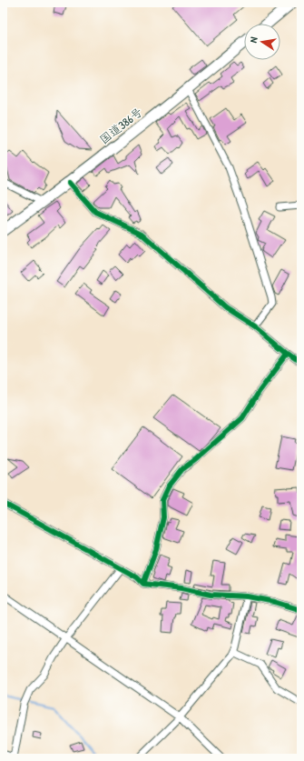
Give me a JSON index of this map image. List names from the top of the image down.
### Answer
{
  "streets": {
    "highway": ["国道386号"]
  },
  "north": "left"
}
